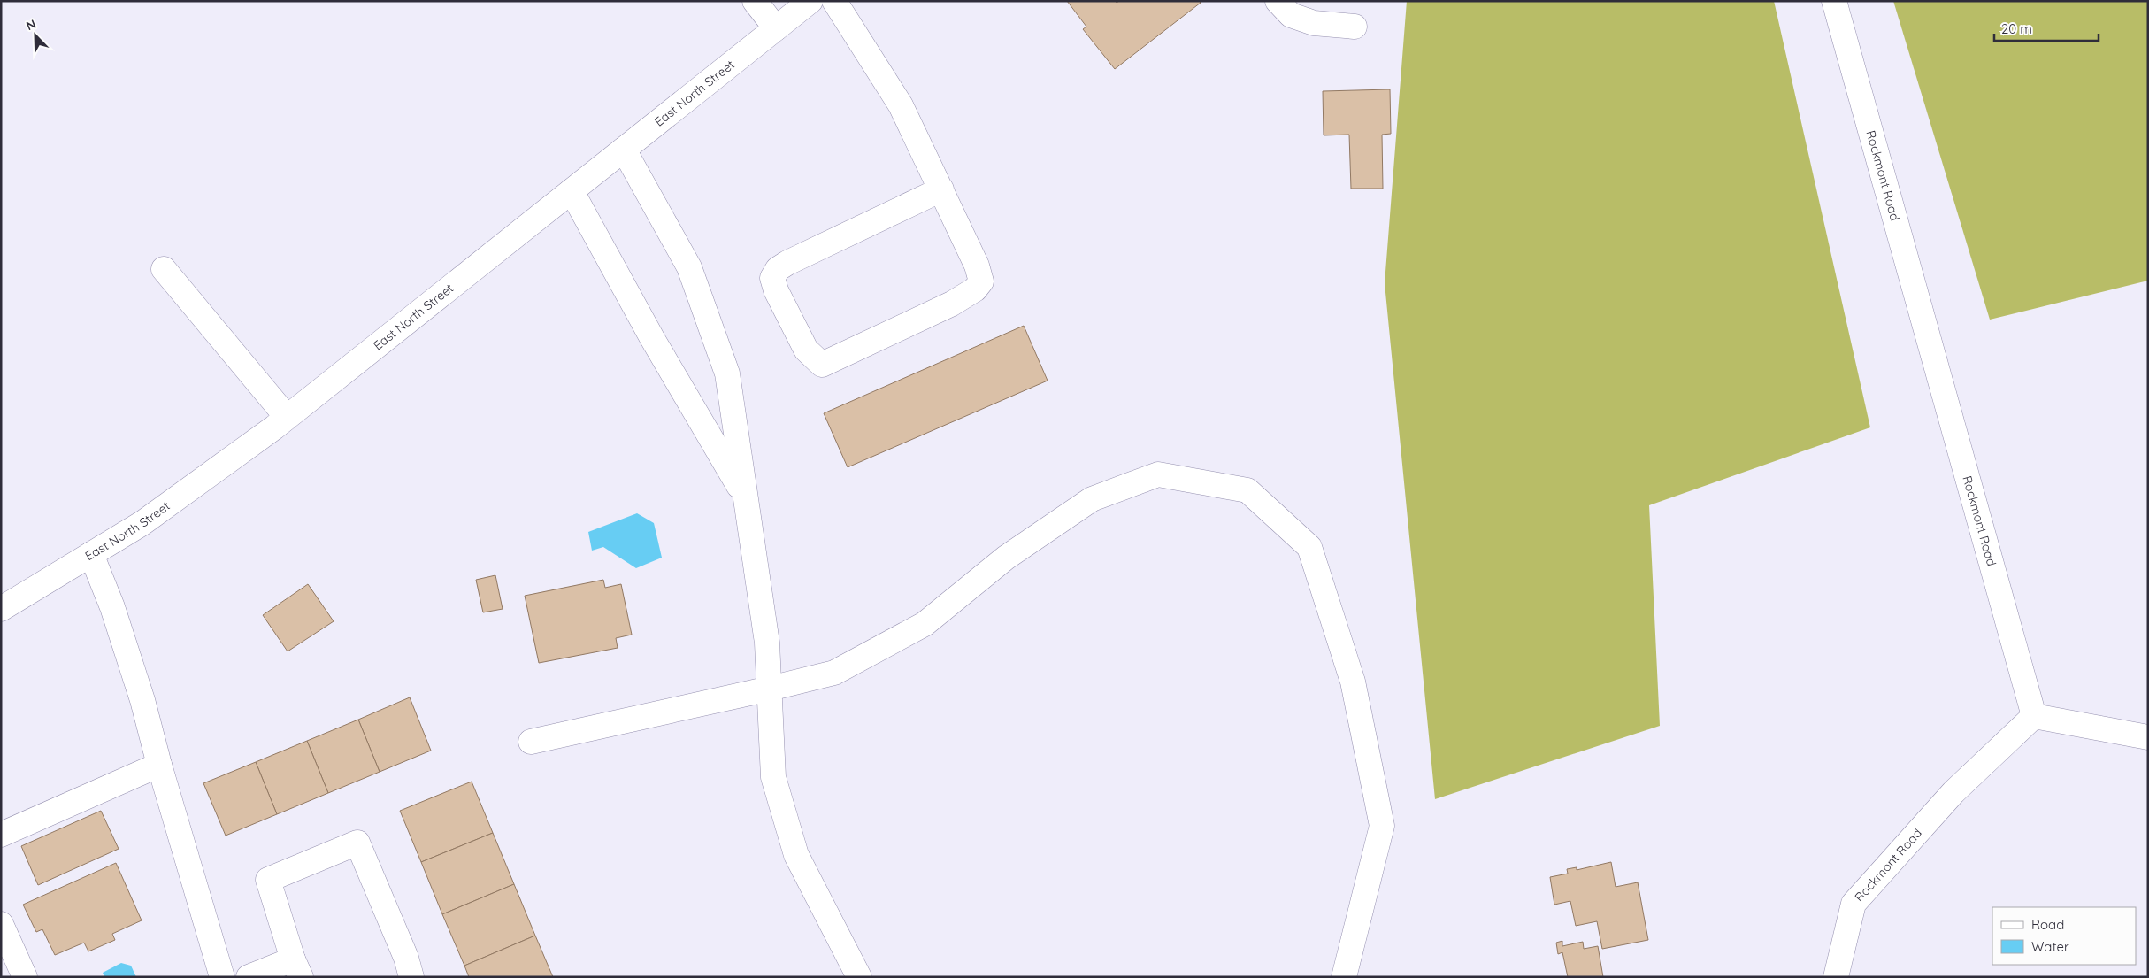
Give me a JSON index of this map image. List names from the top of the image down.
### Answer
{
  "streets": {
    "street": ["East North Street", "Rockmont Road"]
  },
  "legend": ["Road", "Water"],
  "scale_bar": "20 m",
  "north": "top left"
}
